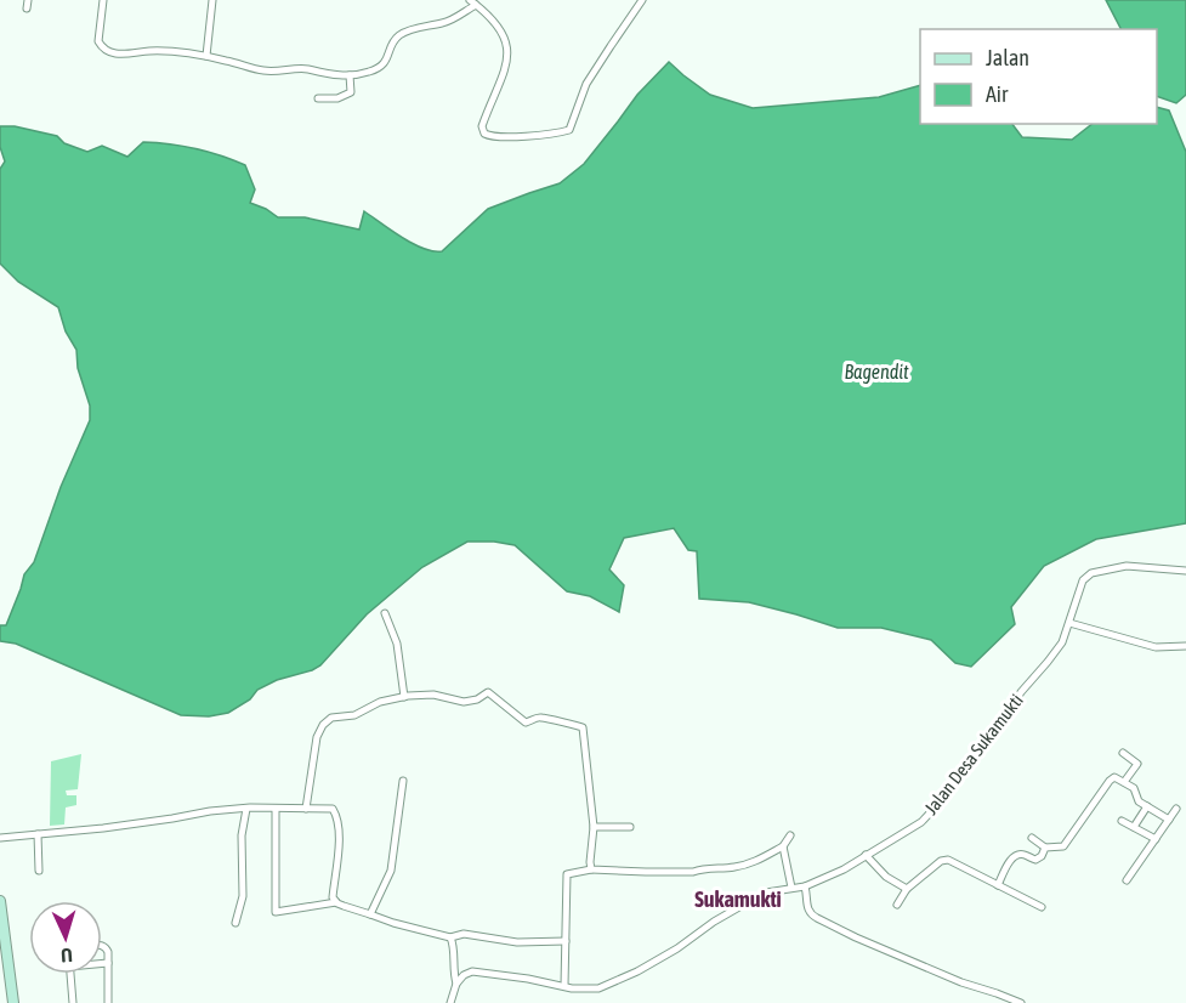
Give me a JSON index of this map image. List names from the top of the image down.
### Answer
{
  "streets": {
    "street": ["Jalan Desa Sukamukti"]
  },
  "districts": ["Sukamukti"],
  "water": ["Bagendit"],
  "legend": ["Jalan", "Air"],
  "north": "bottom"
}
